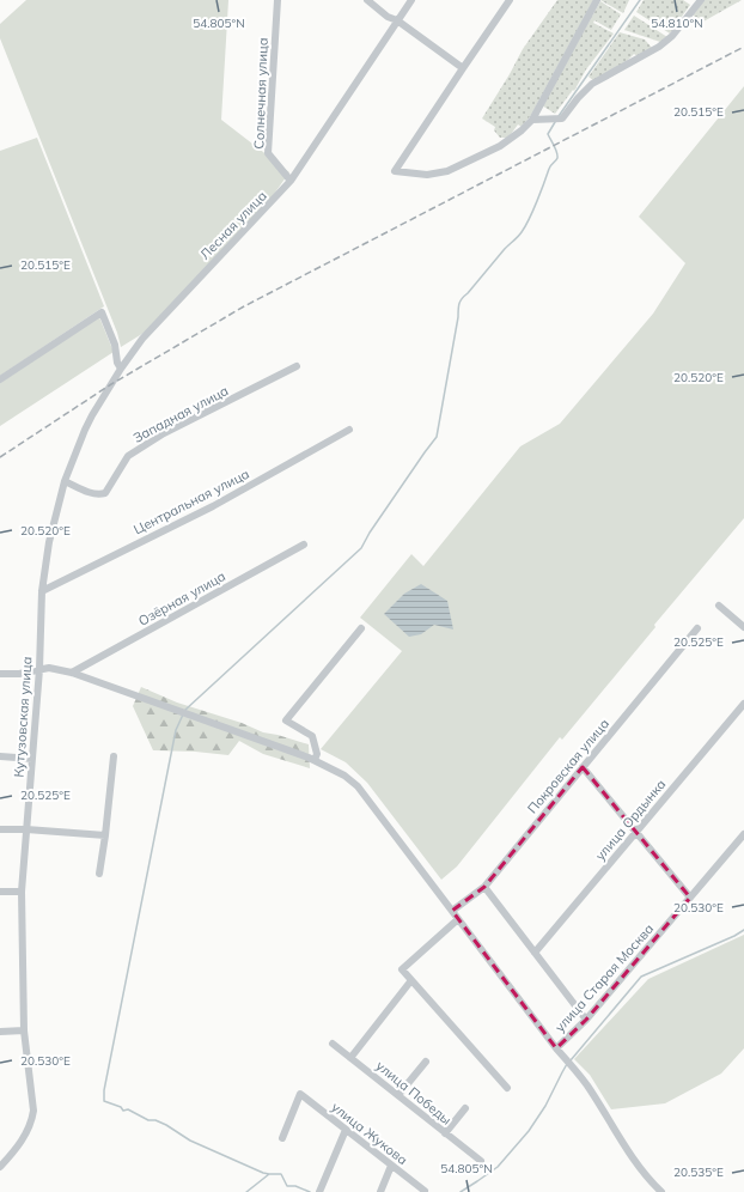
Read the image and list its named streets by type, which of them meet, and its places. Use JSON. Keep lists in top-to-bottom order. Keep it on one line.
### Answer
{"streets":{"street":["Солнечная улица","Лесная улица","Западная улица","Центральная улица","Озёрная улица","Кутузовская улица","Покровская улица","улица Ордынка","улица Старая Москва","улица Победы","улица Жукова"]},"crossings":[["Солнечная улица","Лесная улица"],["Лесная улица","Кутузовская улица"],["Западная улица","Кутузовская улица"],["Центральная улица","Кутузовская улица"]],"coordinates":["54.805°N","54.810°N","20.515°E","20.520°E","20.525°E","20.530°E","20.535°E"]}
